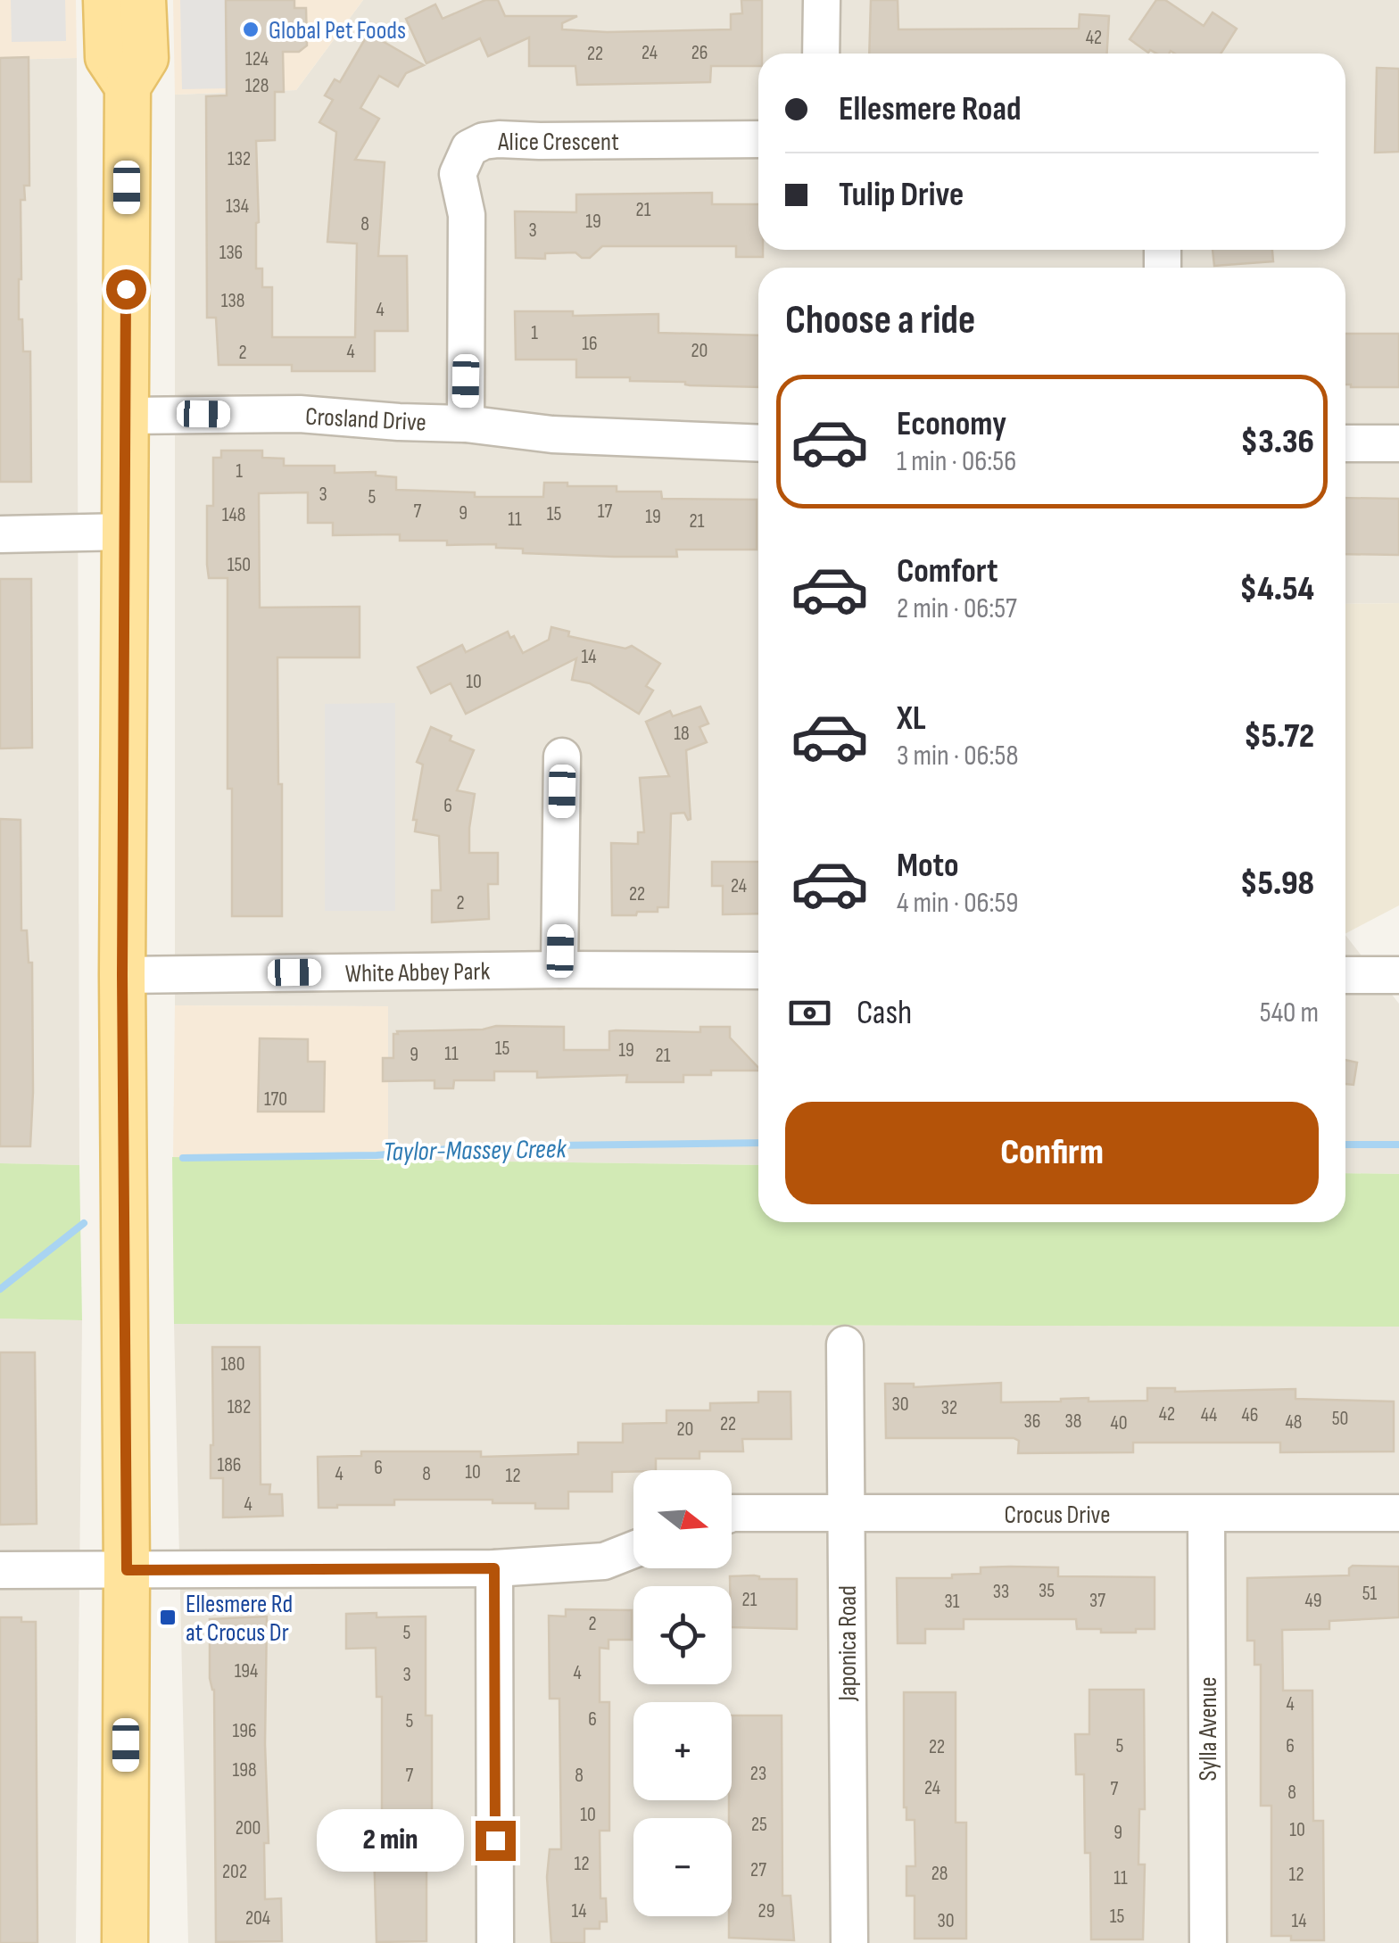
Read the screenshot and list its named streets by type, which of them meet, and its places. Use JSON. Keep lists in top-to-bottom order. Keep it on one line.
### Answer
{"streets":{"street":["Alice Crescent","Crosland Drive","White Abbey Park","Crocus Drive","Japonica Road","Sylla Avenue"]},"crossings":[["Alice Crescent","Crosland Drive"],["Crocus Drive","Japonica Road"],["Crocus Drive","Sylla Avenue"]],"water":["Taylor-Massey Creek"],"places":{"other":["Global Pet Foods"],"transit":["Ellesmere Rd at Crocus Dr"]},"house_numbers":["42","24","26","22","124","128","132","134","21","19","8","3","136","138","4","1","16","20","4","2","1","3","5","7","17","9","15","148","19","11","21","150","14","10","18","6","24","22","2","15","19","11","9","21","170","180","30","182","32","42","44","46","50","36","38","48","40","22","20","186","6","10","4","8","12","4","35","33","51","21","37","49","31","2","5","194","4","3","4","6","5","196","5","6","22","198","23","7","8","24","7","8","10","25","200","10","9","12","27","202","28","12","11","14","29","15","204","30","14"],"north":"right","page":{"banner":["Ellesmere Road","Tulip Drive"],"heading":"Choose a ride","list":[{"name":"Economy","note":"1 min · 06:56","value":"$3.36"},{"name":"Comfort","note":"2 min · 06:57","value":"$4.54"},{"name":"XL","note":"3 min · 06:58","value":"$5.72"},{"name":"Moto","note":"4 min · 06:59","value":"$5.98"}],"pay":["Cash","540 m"],"buttons":"Confirm","map_buttons":["+","−"],"bubble":"2 min"}}
